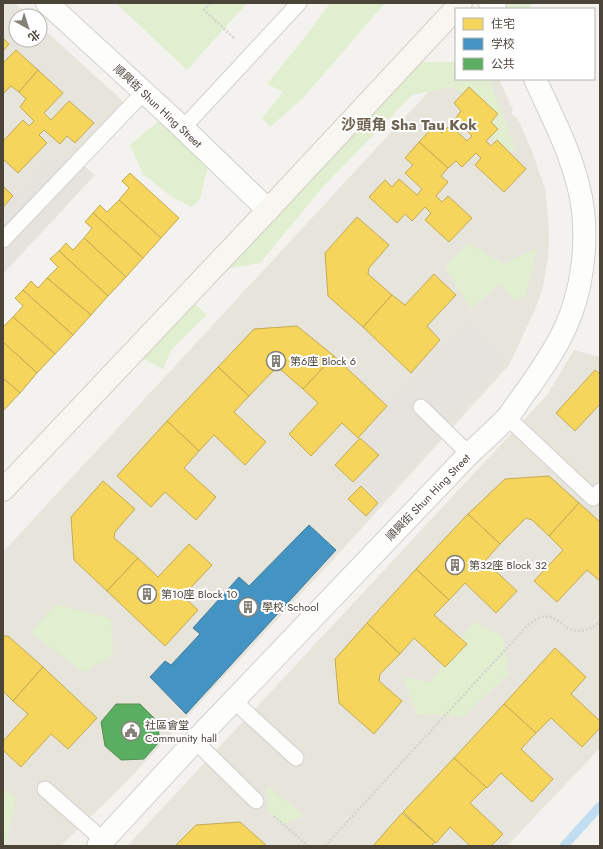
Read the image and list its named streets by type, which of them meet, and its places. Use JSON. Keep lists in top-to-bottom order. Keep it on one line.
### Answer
{"streets":{"street":["順興街 Shun Hing Street"]},"districts":["沙頭角 Sha Tau Kok"],"places":{"building":["第6座 Block 6","第32座 Block 32","第10座 Block 10","學校 School"],"public building":["社區會堂 Community hall"]},"legend":["住宅","学校","公共"],"north":"bottom right"}
